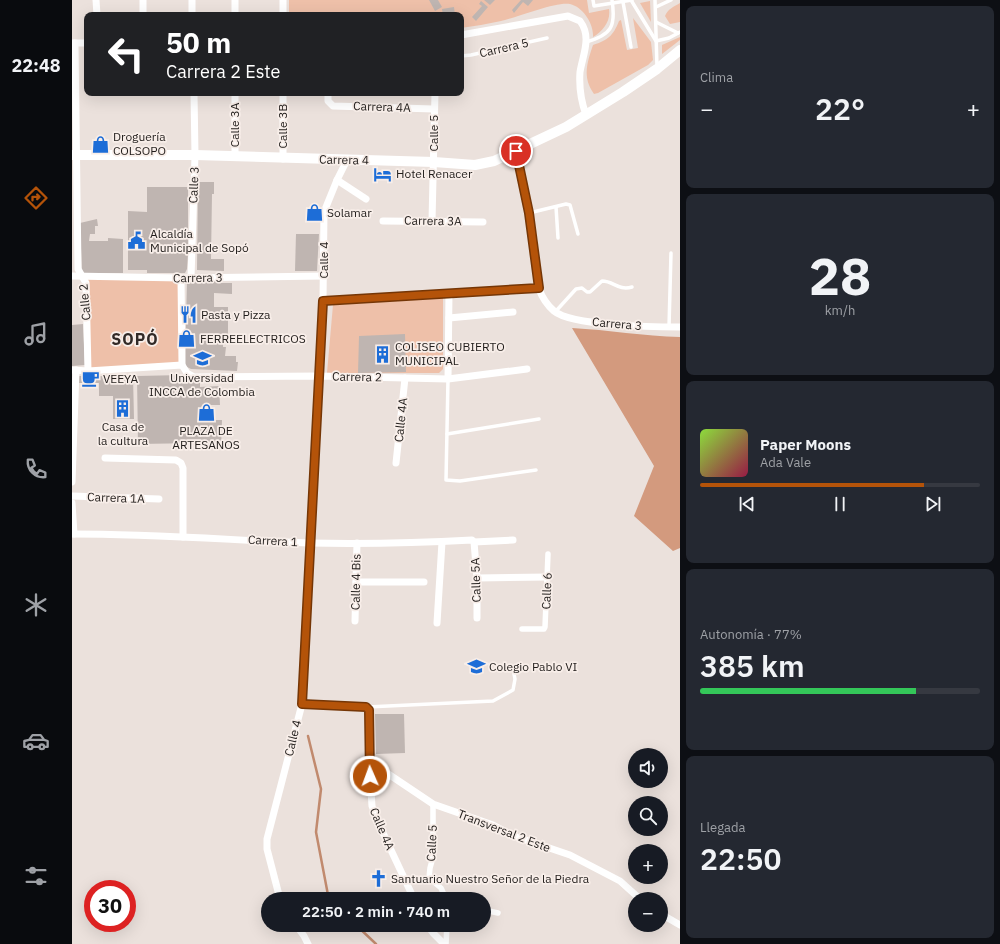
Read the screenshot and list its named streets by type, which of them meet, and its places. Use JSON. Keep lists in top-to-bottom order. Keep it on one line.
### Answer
{"streets":{"main road":["Carrera 4"],"street":["Carrera 4A","Calle 3A","Calle 3B","Calle 5","Calle 3","Carrera 3A","Calle 4","Carrera 3","Calle 2","Carrera 2","Calle 4A","Carrera 1A","Carrera 1","Calle 5A","Calle 4 Bis","Calle 6","Transversal 2 Este"],"lane":["Carrera 5"]},"crossings":[["Carrera 4A","Calle 5"],["Calle 3A","Carrera 4"],["Calle 3B","Carrera 4"],["Calle 5","Carrera 4"],["Calle 5","Carrera 3A"],["Calle 5","Transversal 2 Este"],["Carrera 4","Calle 3"],["Carrera 4","Calle 4"],["Carrera 4","Calle 2"],["Calle 3","Carrera 3"],["Calle 4","Carrera 3"],["Calle 4","Carrera 2"],["Calle 4","Carrera 1"],["Carrera 3","Calle 2"],["Carrera 2","Calle 4A"],["Calle 4A","Transversal 2 Este"],["Carrera 1","Calle 5A"],["Carrera 1","Calle 4 Bis"]],"districts":["SOPÓ"],"places":{"shop":["Droguería COLSOPO","Solamar","FERREELECTRICOS","PLAZA DE ARTESANOS"],"hotel":["Hotel Renacer"],"public building":["Alcaldía Municipal de Sopó"],"restaurant":["Pasta y Pizza"],"building":["COLISEO CUBIERTO MUNICIPAL","Casa de la cultura"],"school or university":["Universidad INCCA de Colombia","Colegio Pablo VI"],"cafe":["VEEYA"],"church":["Santuario Nuestro Señor de la Piedra"]},"page":{"tabs":"22:48","tile":["Clima",["28","km/h"],["Autonomía · 77%","385 km"],["Llegada","22:50"]],"turn":["50 m","Carrera 2 Este"],"heat":["−","22°","+"],"song":["Paper Moons","Ada Vale"],"map_buttons":["+","−"],"limit":"30","trip":"22:50 · 2 min · 740 m"}}
